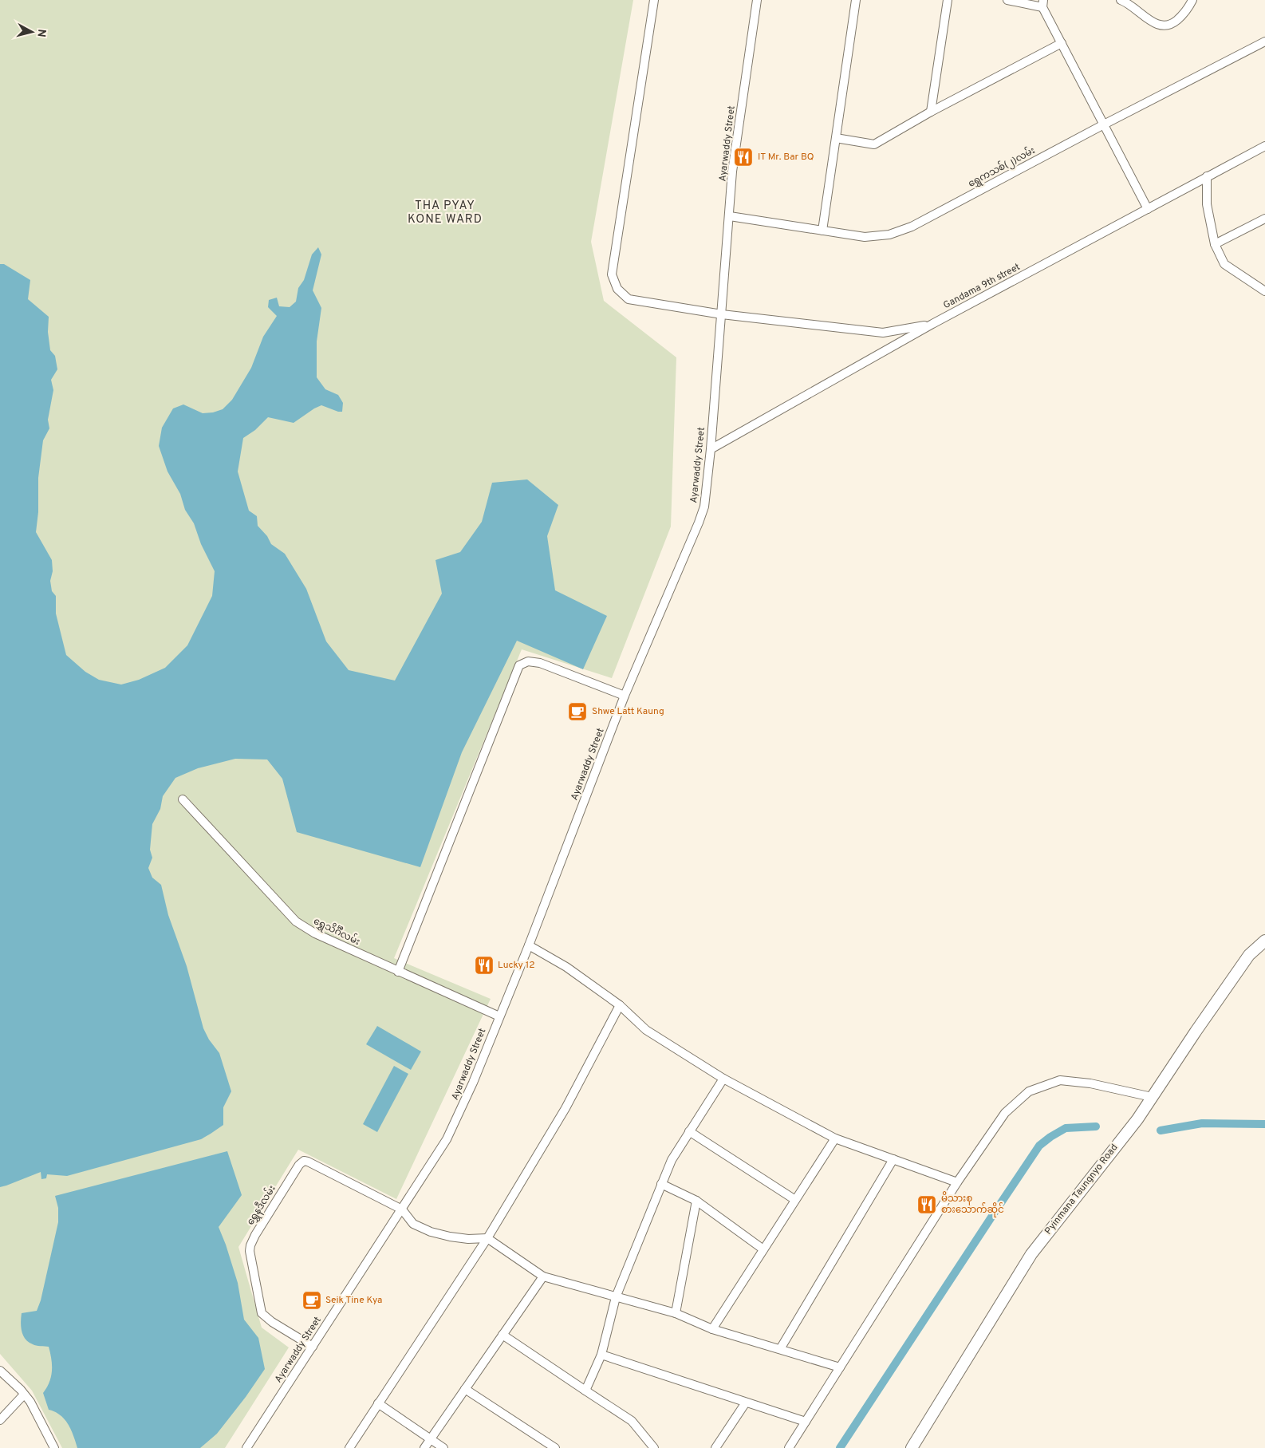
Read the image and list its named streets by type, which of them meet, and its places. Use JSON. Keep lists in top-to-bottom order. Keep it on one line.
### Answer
{"streets":{"main road":["Pyinmana Taungnyo Road"],"street":["Ayarwaddy Street","ရွှေကသစ်(၂)လမ်း","Gandama 9th street","ရွှေသိင်္ဂီလမ်း","ရွှေနဒီလမ်း"]},"crossings":[["Ayarwaddy Street","ရွှေကသစ်(၂)လမ်း"],["Ayarwaddy Street","Gandama 9th street"],["Ayarwaddy Street","ရွှေသိင်္ဂီလမ်း"],["Ayarwaddy Street","ရွှေနဒီလမ်း"]],"districts":["THA PYAY KONE WARD"],"places":{"restaurant":["IT Mr. Bar BQ","Lucky 12","မိသားစု စားသောက်ဆိုင်"],"cafe":["Shwe Latt Kaung","Seik Tine Kya"]},"north":"right"}
